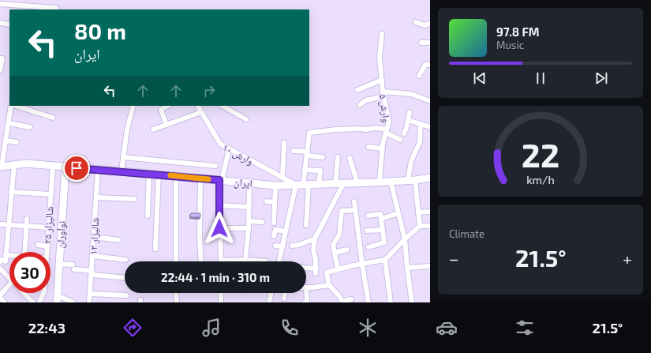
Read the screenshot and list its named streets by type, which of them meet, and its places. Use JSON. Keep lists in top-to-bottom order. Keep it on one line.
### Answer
{"streets":{"street":["وارش ۵","وارش ۱۰","ایران","شالیزار ۲۵","نوآوران","شالیزار ۱۲"]},"crossings":[["وارش ۵","ایران"],["وارش ۱۰","ایران"],["ایران","شالیزار ۲۵"],["ایران","نوآوران"],["ایران","شالیزار ۱۲"]],"page":{"turn":["80 m","ایران"],"song":["97.8 FM","Music"],"tile":"Climate","heat":["−","21.5°","+"],"limit":"30","trip":"22:44 · 1 min · 310 m","tabs":["22:43","21.5°"],"gauge":["22","km/h"]}}
